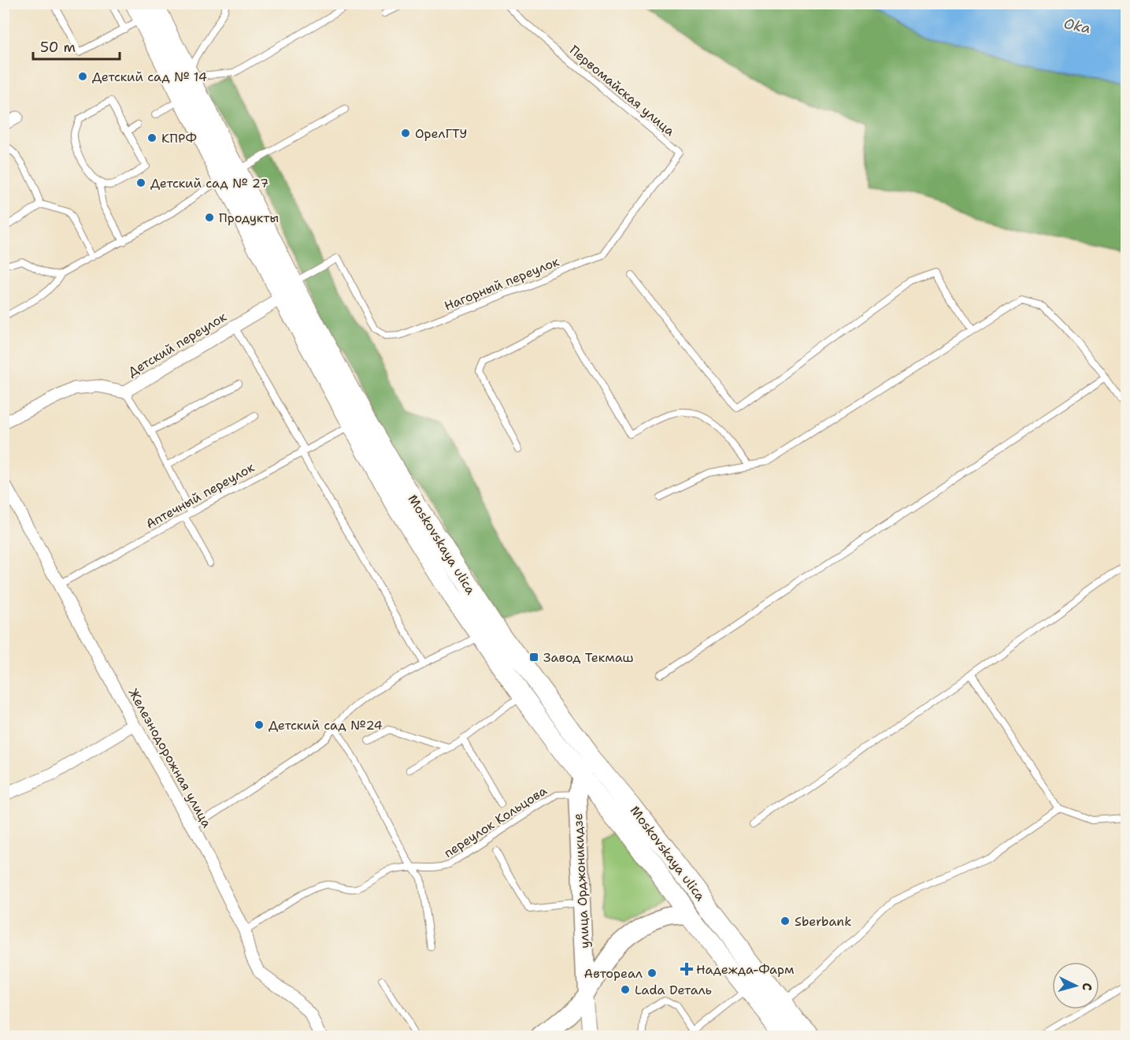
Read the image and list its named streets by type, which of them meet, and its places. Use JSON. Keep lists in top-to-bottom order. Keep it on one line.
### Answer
{"streets":{"main road":["Moskovskaya ulica","улица Орджоникидзе"],"street":["Детский переулок","Железнодорожная улица"],"lane":["Первомайская улица","Нагорный переулок","Аптечный переулок","переулок Кольцова"]},"crossings":[["Первомайская улица","Нагорный переулок"],["Нагорный переулок","Детский переулок"],["Нагорный переулок","Moskovskaya ulica"],["Детский переулок","Moskovskaya ulica"],["Аптечный переулок","Moskovskaya ulica"],["Аптечный переулок","Железнодорожная улица"],["Moskovskaya ulica","улица Орджоникидзе"],["Железнодорожная улица","переулок Кольцова"],["переулок Кольцова","улица Орджоникидзе"]],"water":["Oka"],"places":{"other":["Детский сад № 14","ОрелГТУ","КПРФ","Детский сад № 27","Продукты","Детский сад №24","Sberbank","Автореал","Lada Dеталь"],"transit":["Завод Текмаш"],"health":["Надежда-Фарм"]},"scale_bar":"50 m","north":"right"}
